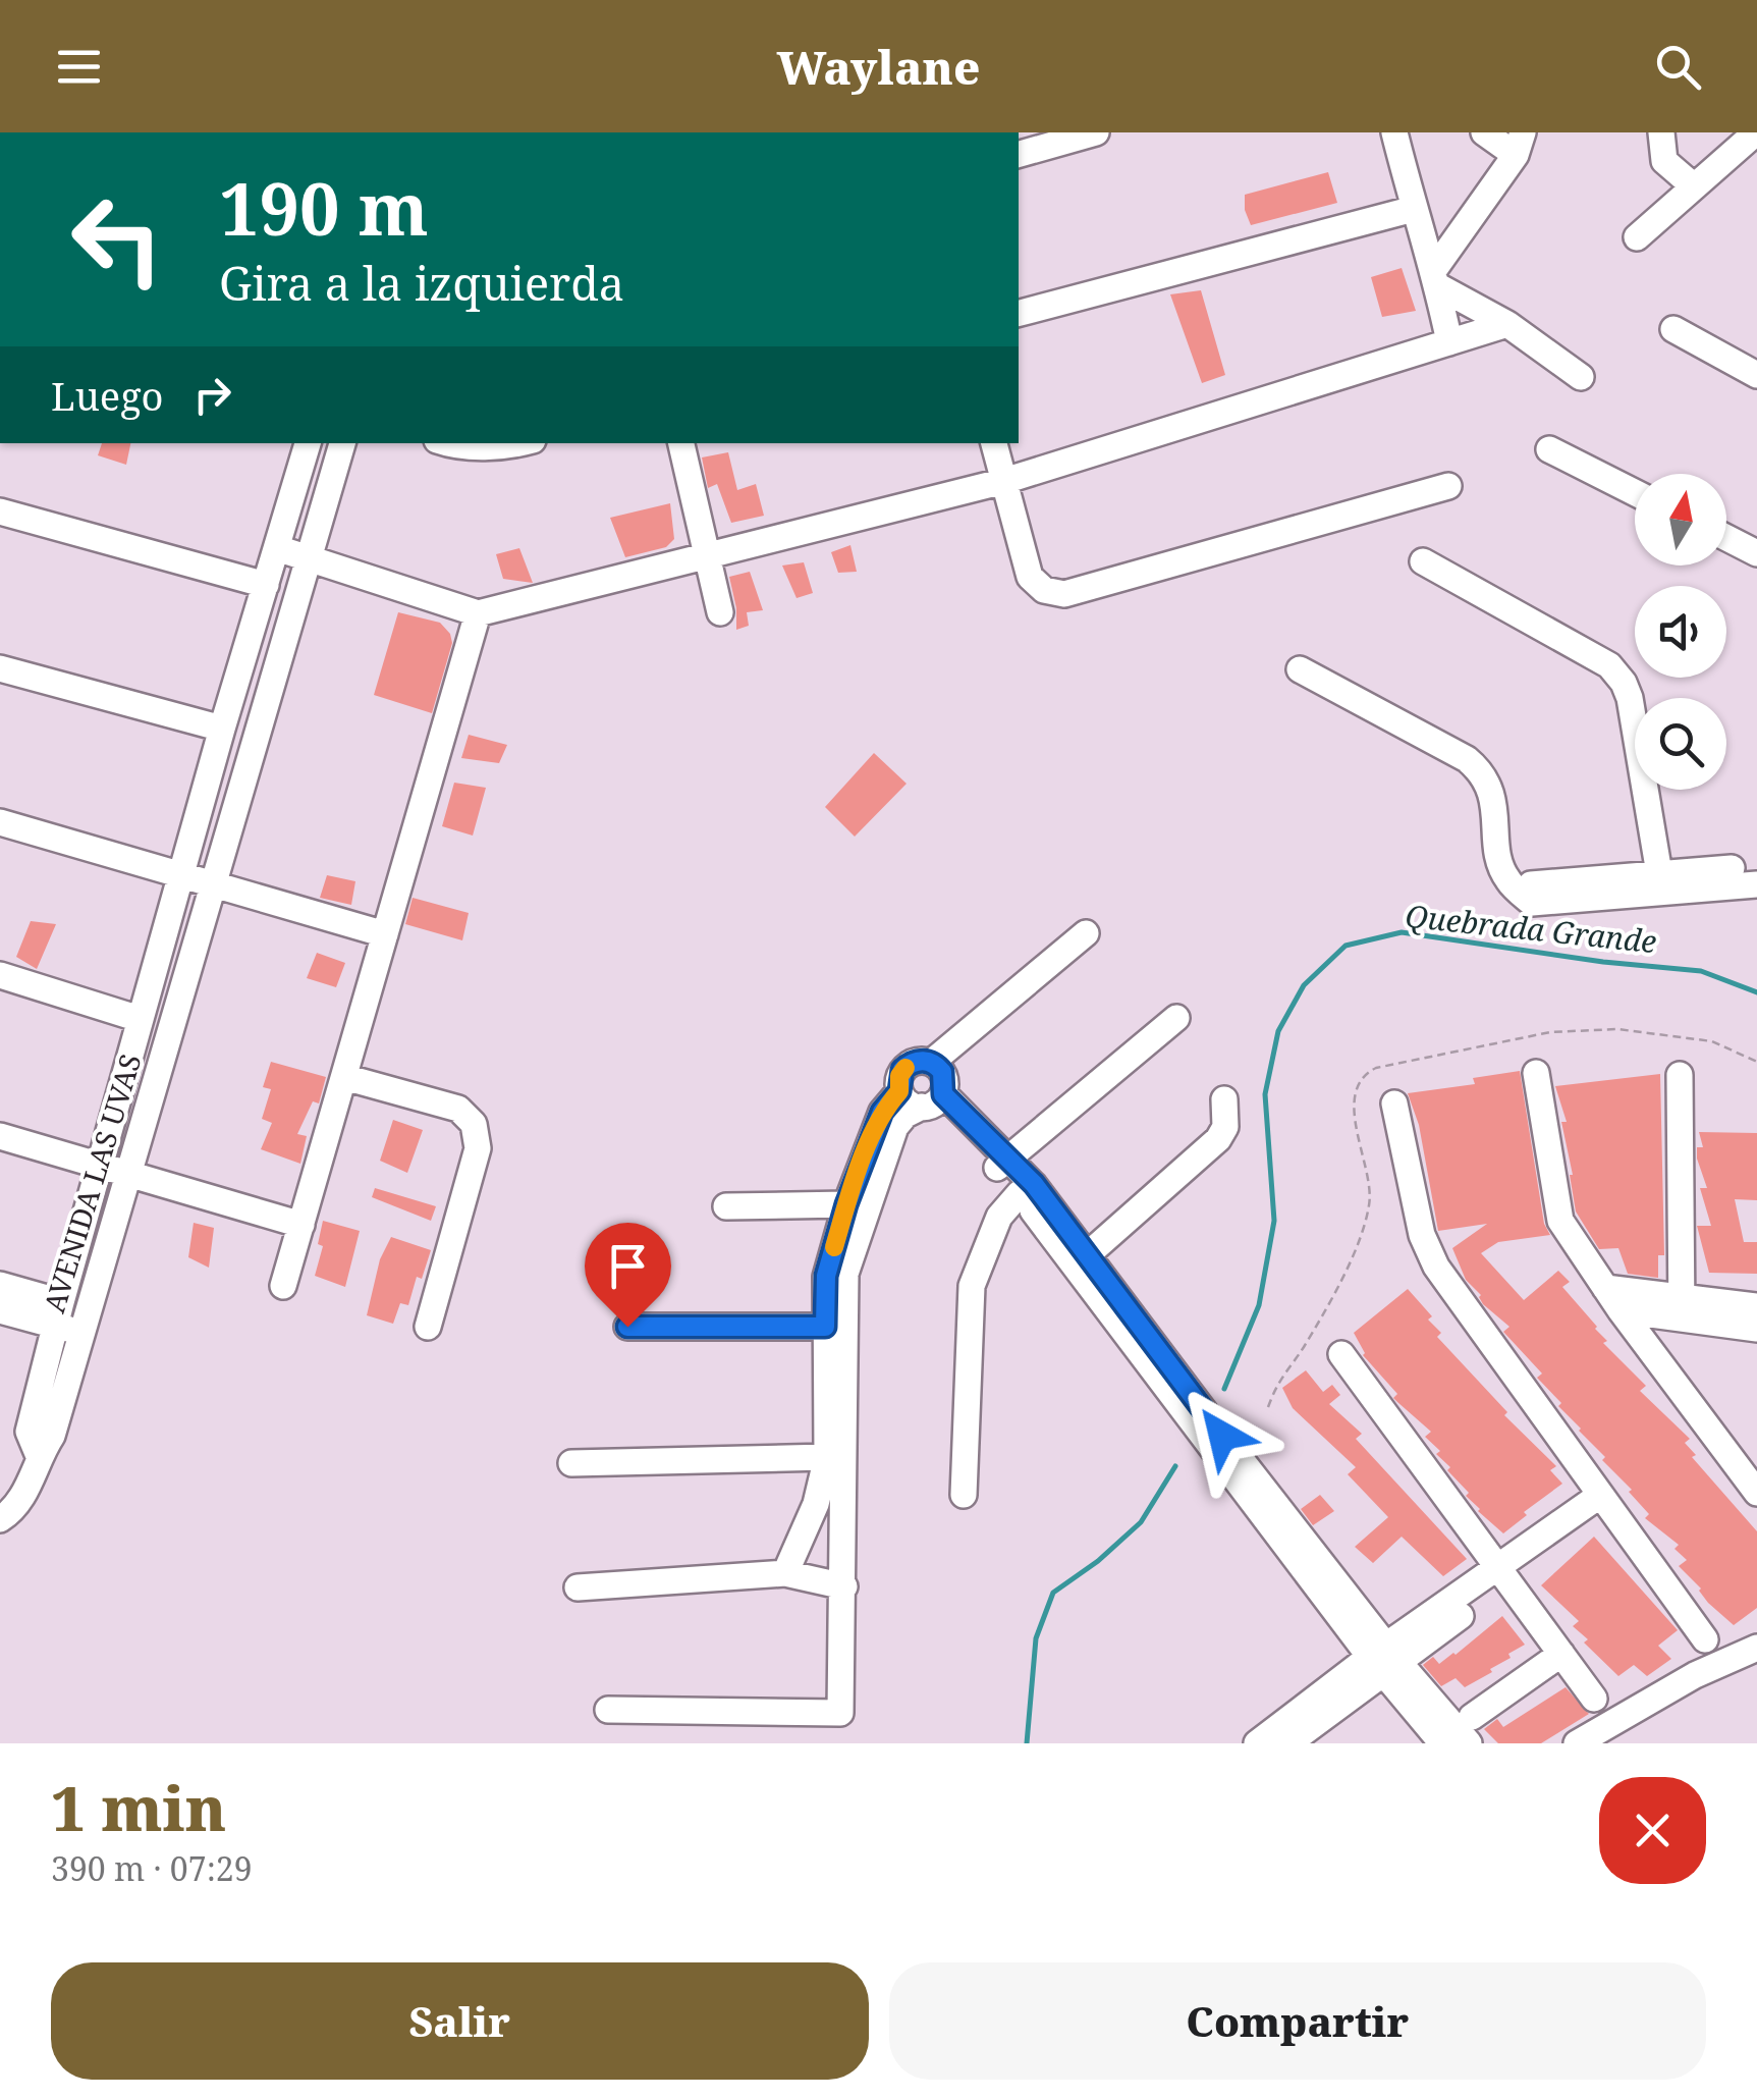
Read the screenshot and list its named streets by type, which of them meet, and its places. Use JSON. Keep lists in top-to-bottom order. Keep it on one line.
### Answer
{"streets":{"street":["AVENIDA LAS UVAS"]},"water":["Quebrada Grande"],"north":"top","page":{"header":"Waylane","turn":["190 m","Gira a la izquierda"],"then":"Luego","heading":["1 min","390 m · 07:29"],"buttons":["Salir","Compartir"]}}
